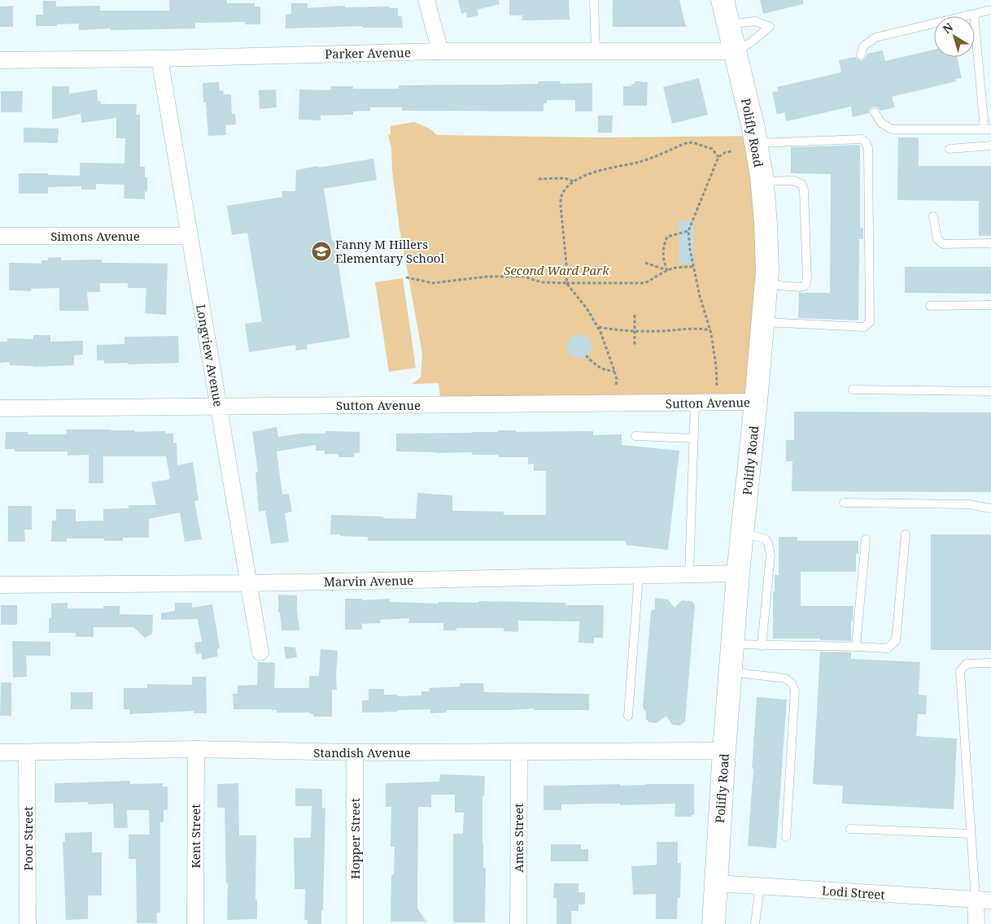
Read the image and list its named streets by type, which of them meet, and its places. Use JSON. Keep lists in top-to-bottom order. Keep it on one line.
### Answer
{"streets":{"main road":["Polifly Road"],"street":["Parker Avenue","Simons Avenue","Longview Avenue","Sutton Avenue","Marvin Avenue","Standish Avenue","Kent Street","Ames Street","Poor Street","Hopper Street","Lodi Street"]},"crossings":[["Parker Avenue","Polifly Road"],["Parker Avenue","Longview Avenue"],["Polifly Road","Sutton Avenue"],["Polifly Road","Marvin Avenue"],["Polifly Road","Standish Avenue"],["Polifly Road","Lodi Street"],["Simons Avenue","Longview Avenue"],["Longview Avenue","Sutton Avenue"],["Longview Avenue","Marvin Avenue"],["Standish Avenue","Kent Street"],["Standish Avenue","Ames Street"],["Standish Avenue","Poor Street"],["Standish Avenue","Hopper Street"]],"parks":["Second Ward Park"],"places":{"school or university":["Fanny M Hillers Elementary School"]},"north":"top left"}
